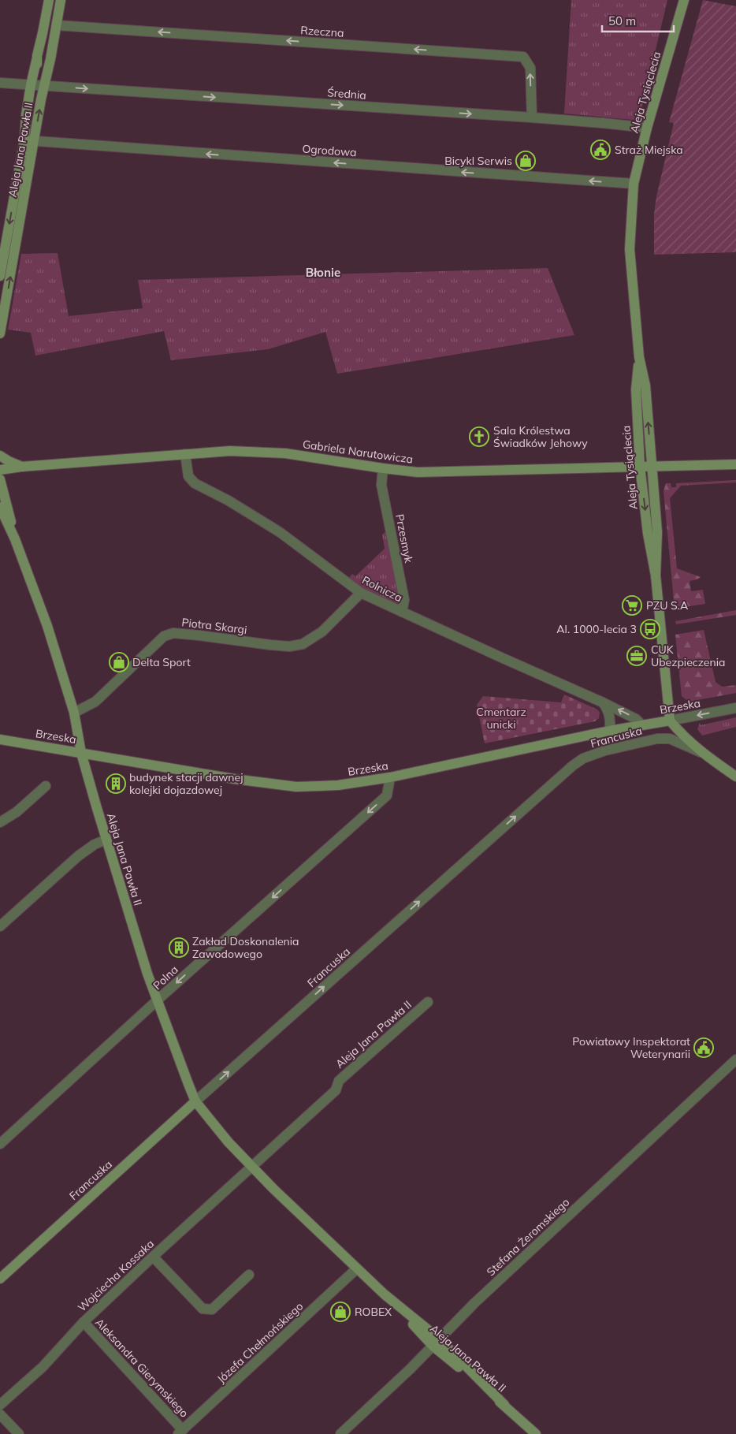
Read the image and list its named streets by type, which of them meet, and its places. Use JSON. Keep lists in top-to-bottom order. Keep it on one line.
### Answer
{"streets":{"street":["Rzeczna","Aleja Tysiąclecia","Średnia","Aleja Jana Pawła II","Ogrodowa","Gabriela Narutowicza","Przesmyk","Rolnicza","Piotra Skargi","Brzeska","Francuska","Polna","Stefana Żeromskiego","Wojciecha Kossaka","Józefa Chełmońskiego","Aleksandra Gierymskiego"]},"crossings":[["Rzeczna","Średnia"],["Rzeczna","Aleja Jana Pawła II"],["Aleja Tysiąclecia","Średnia"],["Aleja Tysiąclecia","Ogrodowa"],["Aleja Tysiąclecia","Gabriela Narutowicza"],["Aleja Tysiąclecia","Brzeska"],["Średnia","Aleja Jana Pawła II"],["Aleja Jana Pawła II","Ogrodowa"],["Aleja Jana Pawła II","Piotra Skargi"],["Aleja Jana Pawła II","Brzeska"],["Aleja Jana Pawła II","Francuska"],["Aleja Jana Pawła II","Polna"],["Aleja Jana Pawła II","Stefana Żeromskiego"],["Aleja Jana Pawła II","Wojciecha Kossaka"],["Aleja Jana Pawła II","Józefa Chełmońskiego"],["Gabriela Narutowicza","Przesmyk"],["Gabriela Narutowicza","Rolnicza"],["Przesmyk","Rolnicza"],["Rolnicza","Piotra Skargi"],["Rolnicza","Brzeska"],["Brzeska","Polna"],["Wojciecha Kossaka","Aleksandra Gierymskiego"],["Józefa Chełmońskiego","Aleksandra Gierymskiego"]],"one_way":["Rzeczna","Średnia","Ogrodowa","Francuska","Polna"],"districts":["Błonie"],"parks":["Cmentarz unicki"],"places":{"public building":["Straż Miejska","Powiatowy Inspektorat Weterynarii"],"shop":["Bicykl Serwis","Delta Sport","ROBEX"],"church":["Sala Królestwa Świadków Jehowy"],"supermarket":["PZU S.A"],"bus stop":["Al. 1000-lecia 3"],"office":["CUK Ubezpieczenia"],"building":["budynek stacji dawnej kolejki dojazdowej","Zakład Doskonalenia Zawodowego"]},"scale_bar":"50 m"}
